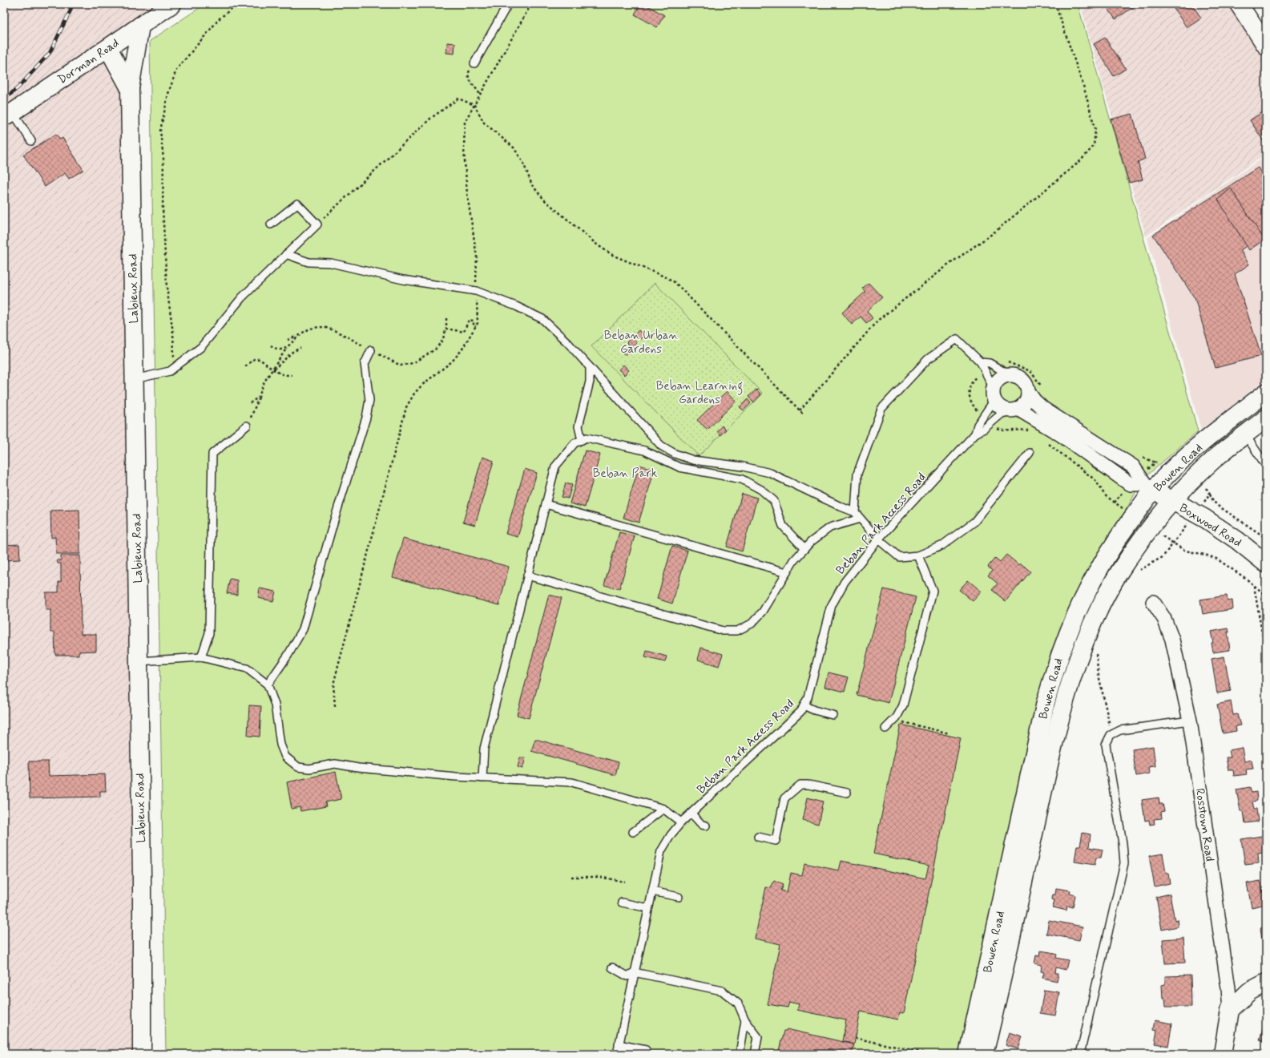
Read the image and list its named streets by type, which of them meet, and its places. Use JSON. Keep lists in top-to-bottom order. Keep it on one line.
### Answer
{"streets":{"street":["Dorman Road","Labieux Road","Bowen Road","Boxwood Road","Rosstown Road"],"lane":["Beban Park Access Road"]},"crossings":[["Dorman Road","Labieux Road"],["Bowen Road","Boxwood Road"]],"parks":["Beban Urban Gardens","Beban Learning Gardens","Beban Park"]}
